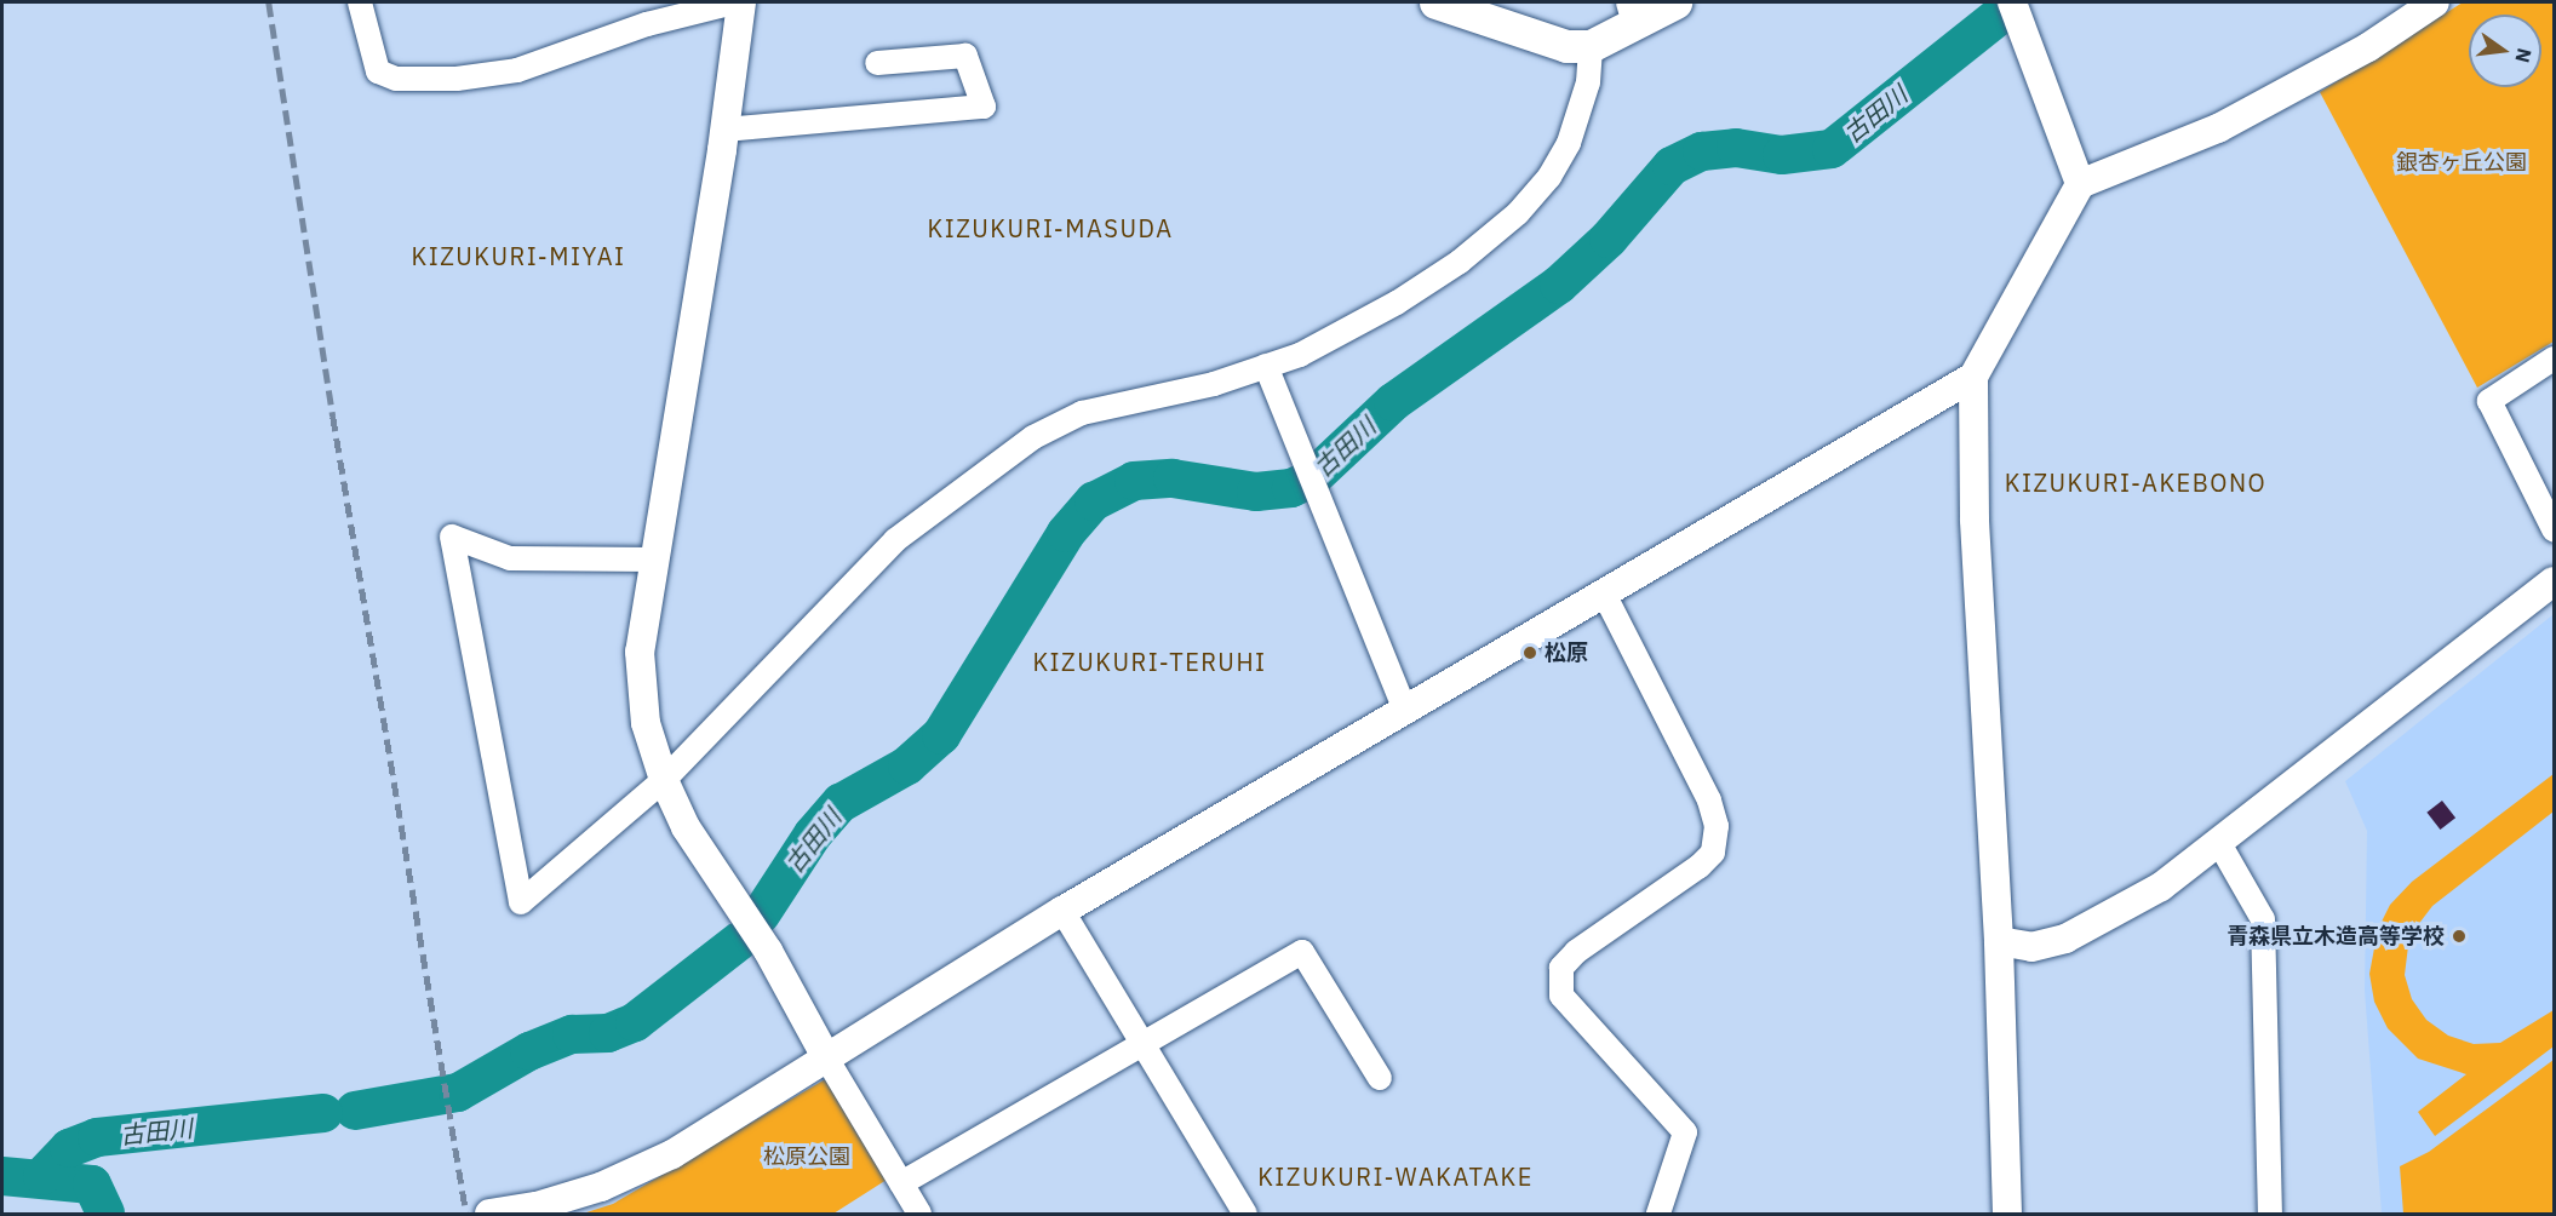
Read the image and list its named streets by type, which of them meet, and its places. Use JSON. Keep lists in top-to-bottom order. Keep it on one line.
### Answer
{"districts":["KIZUKURI-MASUDA","KIZUKURI-MIYAI","KIZUKURI-AKEBONO","KIZUKURI-TERUHI","KIZUKURI-WAKATAKE"],"water":["古田川"],"parks":["銀杏ヶ丘公園","松原公園"],"places":["松原","青森県立木造高等学校"],"north":"right"}
